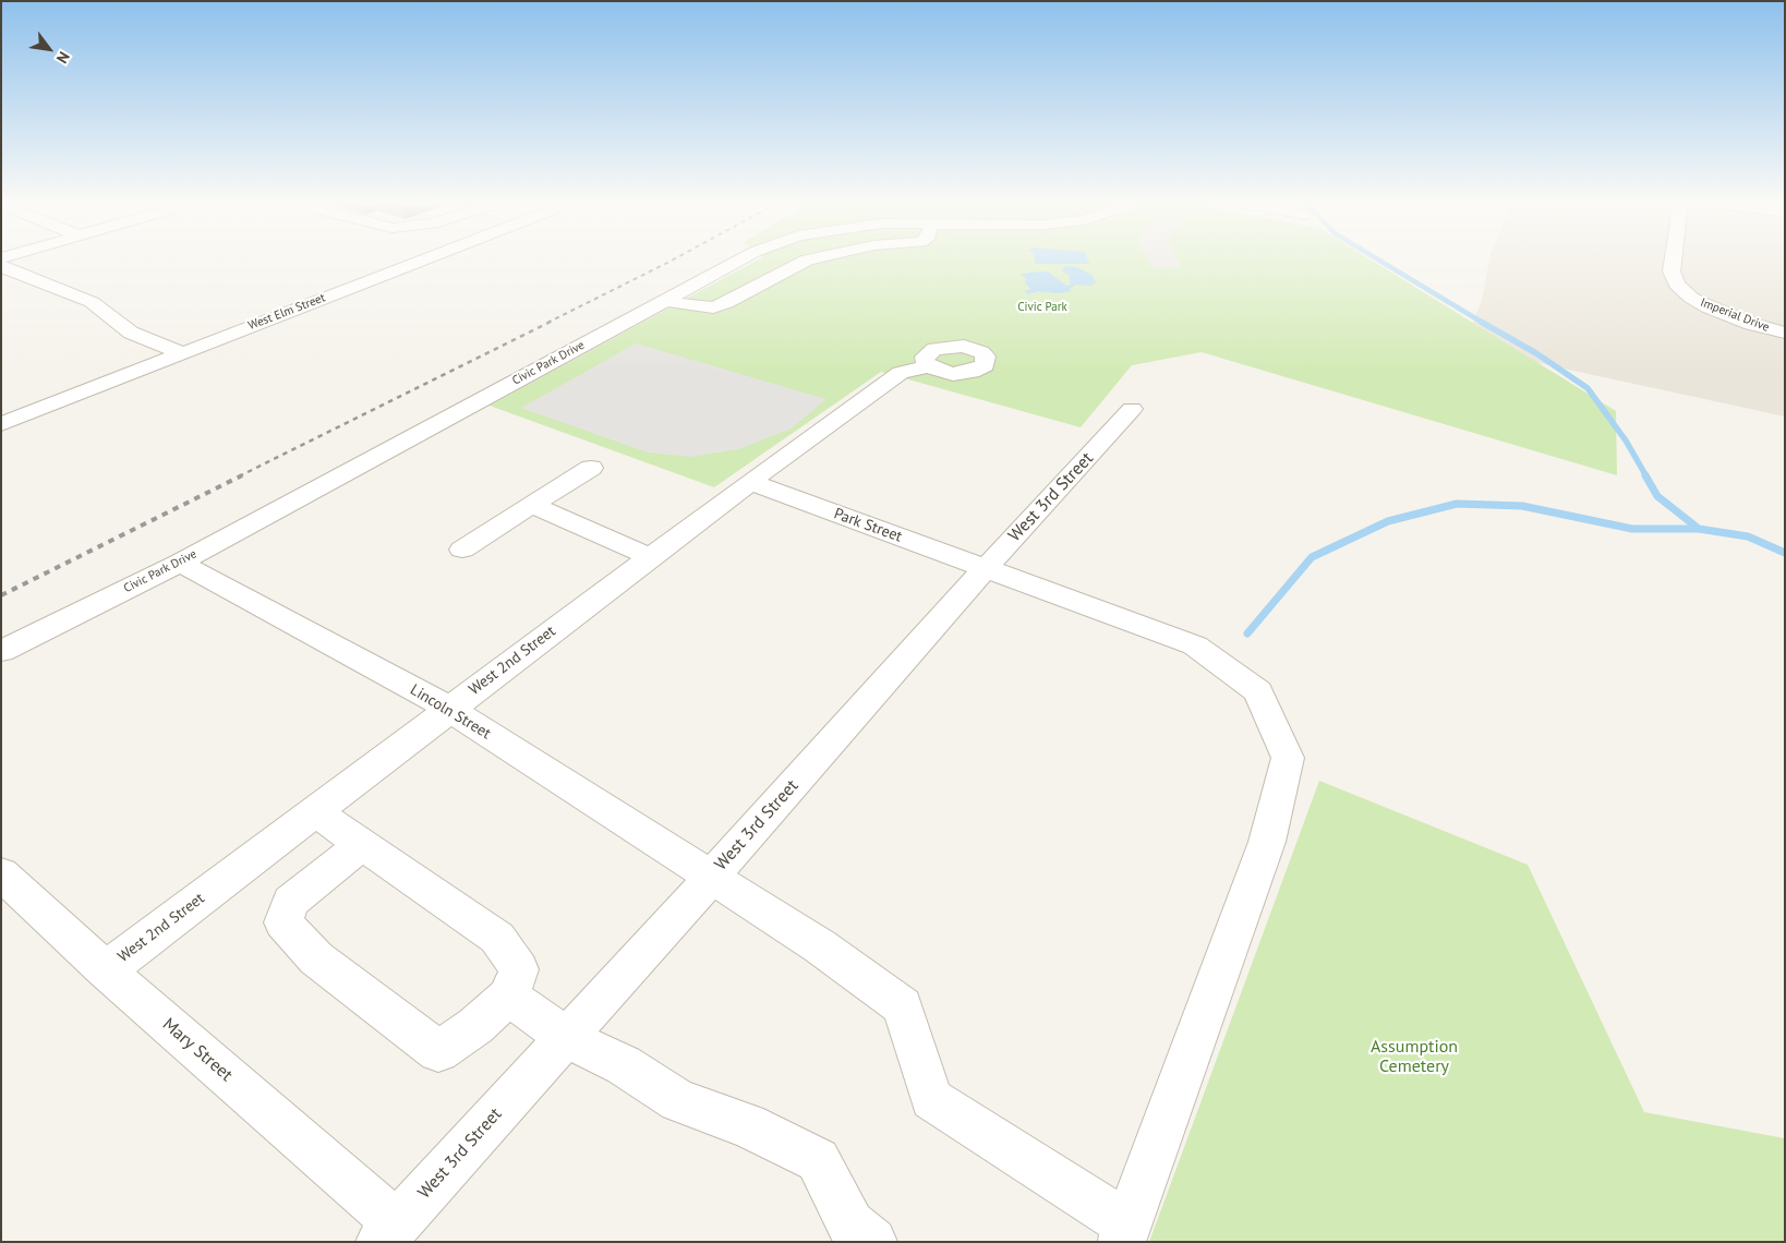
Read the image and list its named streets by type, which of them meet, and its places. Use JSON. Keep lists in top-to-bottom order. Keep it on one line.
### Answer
{"streets":{"street":["West Elm Street","Imperial Drive","Civic Park Drive","West 3rd Street","Park Street","West 2nd Street","Lincoln Street","Mary Street"]},"crossings":[["Civic Park Drive","Lincoln Street"],["West 3rd Street","Park Street"],["West 3rd Street","Lincoln Street"],["West 3rd Street","Mary Street"],["Park Street","West 2nd Street"],["Park Street","Lincoln Street"],["West 2nd Street","Lincoln Street"],["West 2nd Street","Mary Street"]],"parks":["Civic Park","Assumption Cemetery"],"north":"bottom right"}
